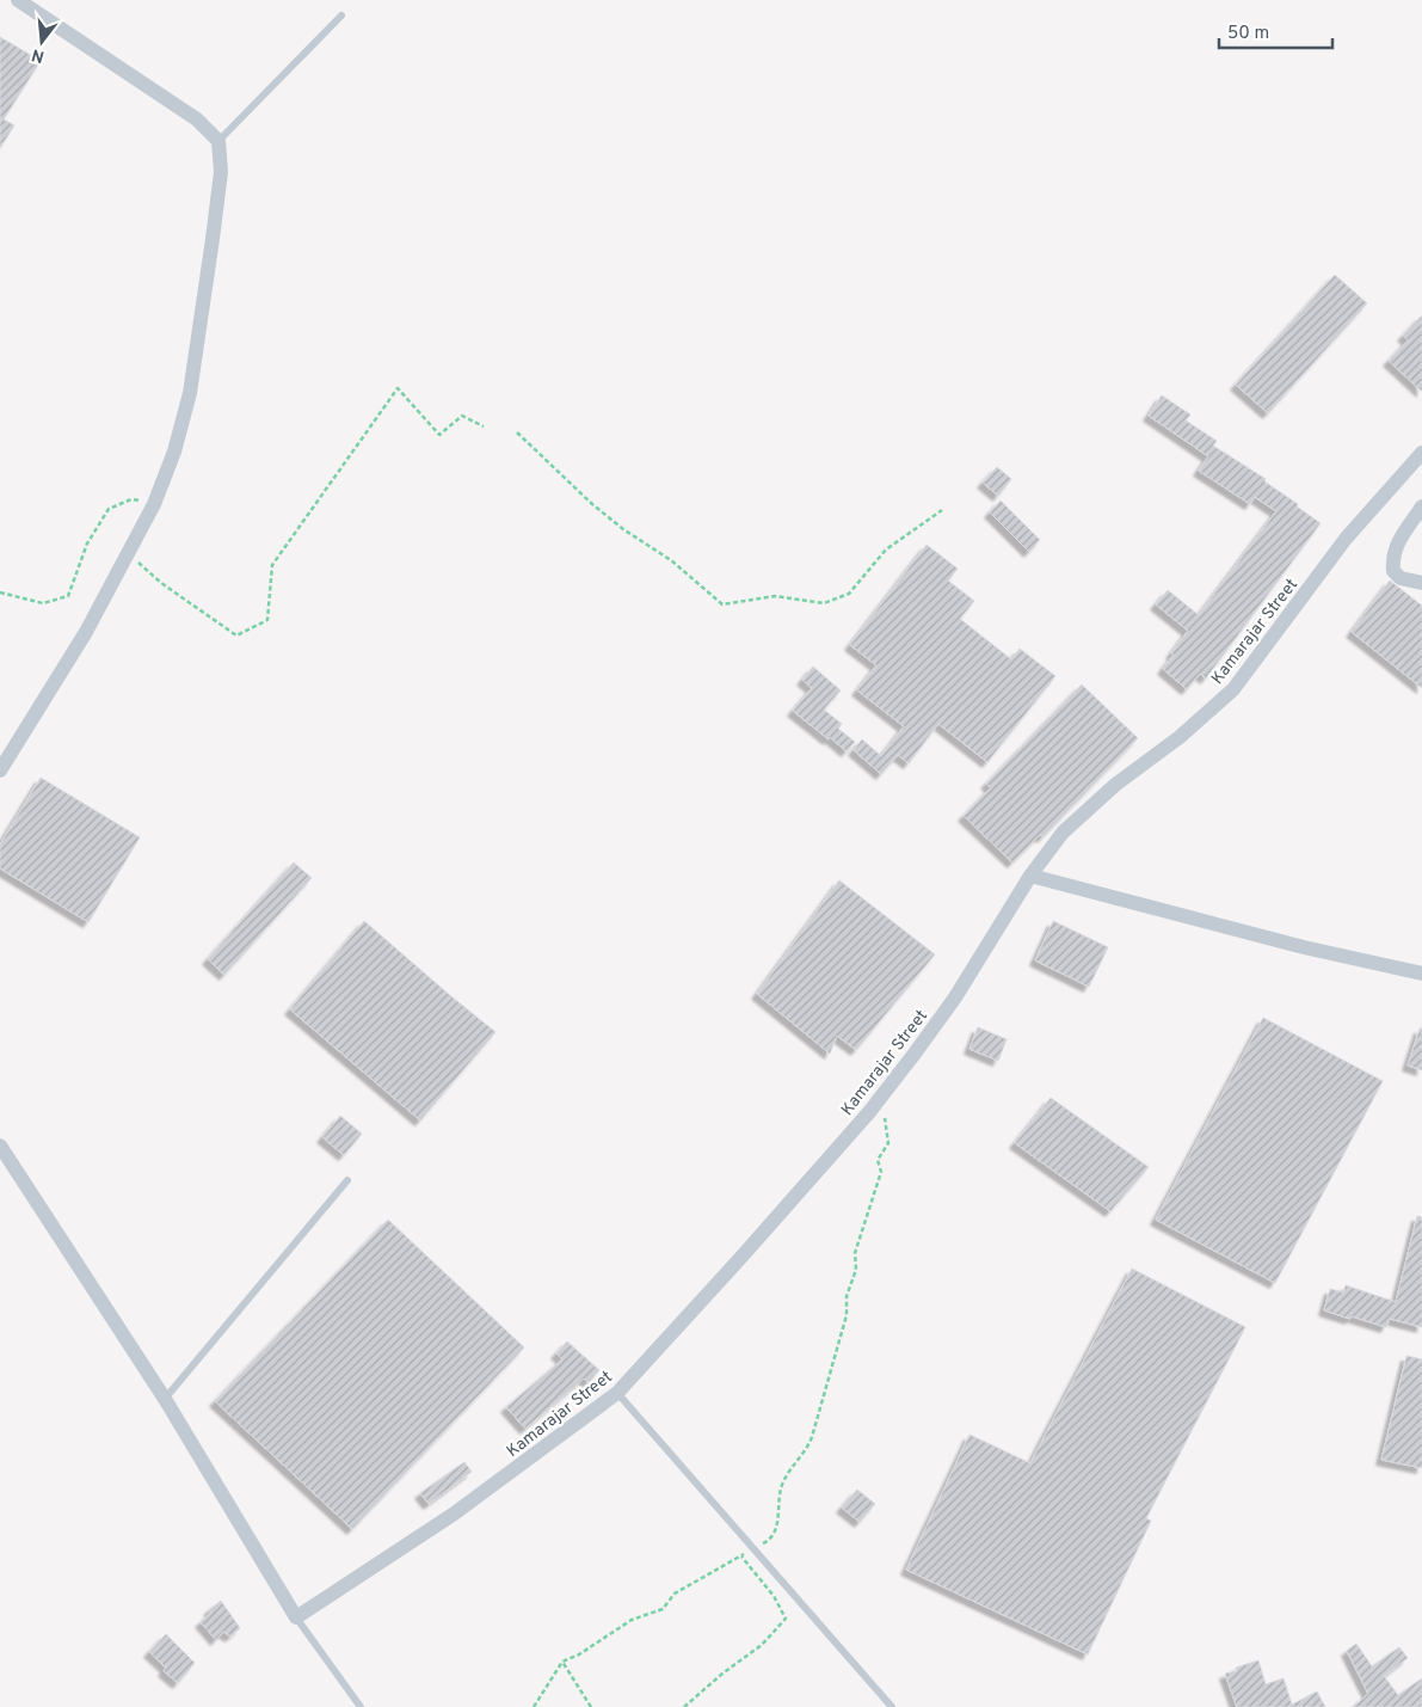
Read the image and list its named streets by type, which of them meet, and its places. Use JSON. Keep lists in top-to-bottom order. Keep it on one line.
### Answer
{"streets":{"street":["Kamarajar Street"]},"scale_bar":"50 m","north":"bottom"}
